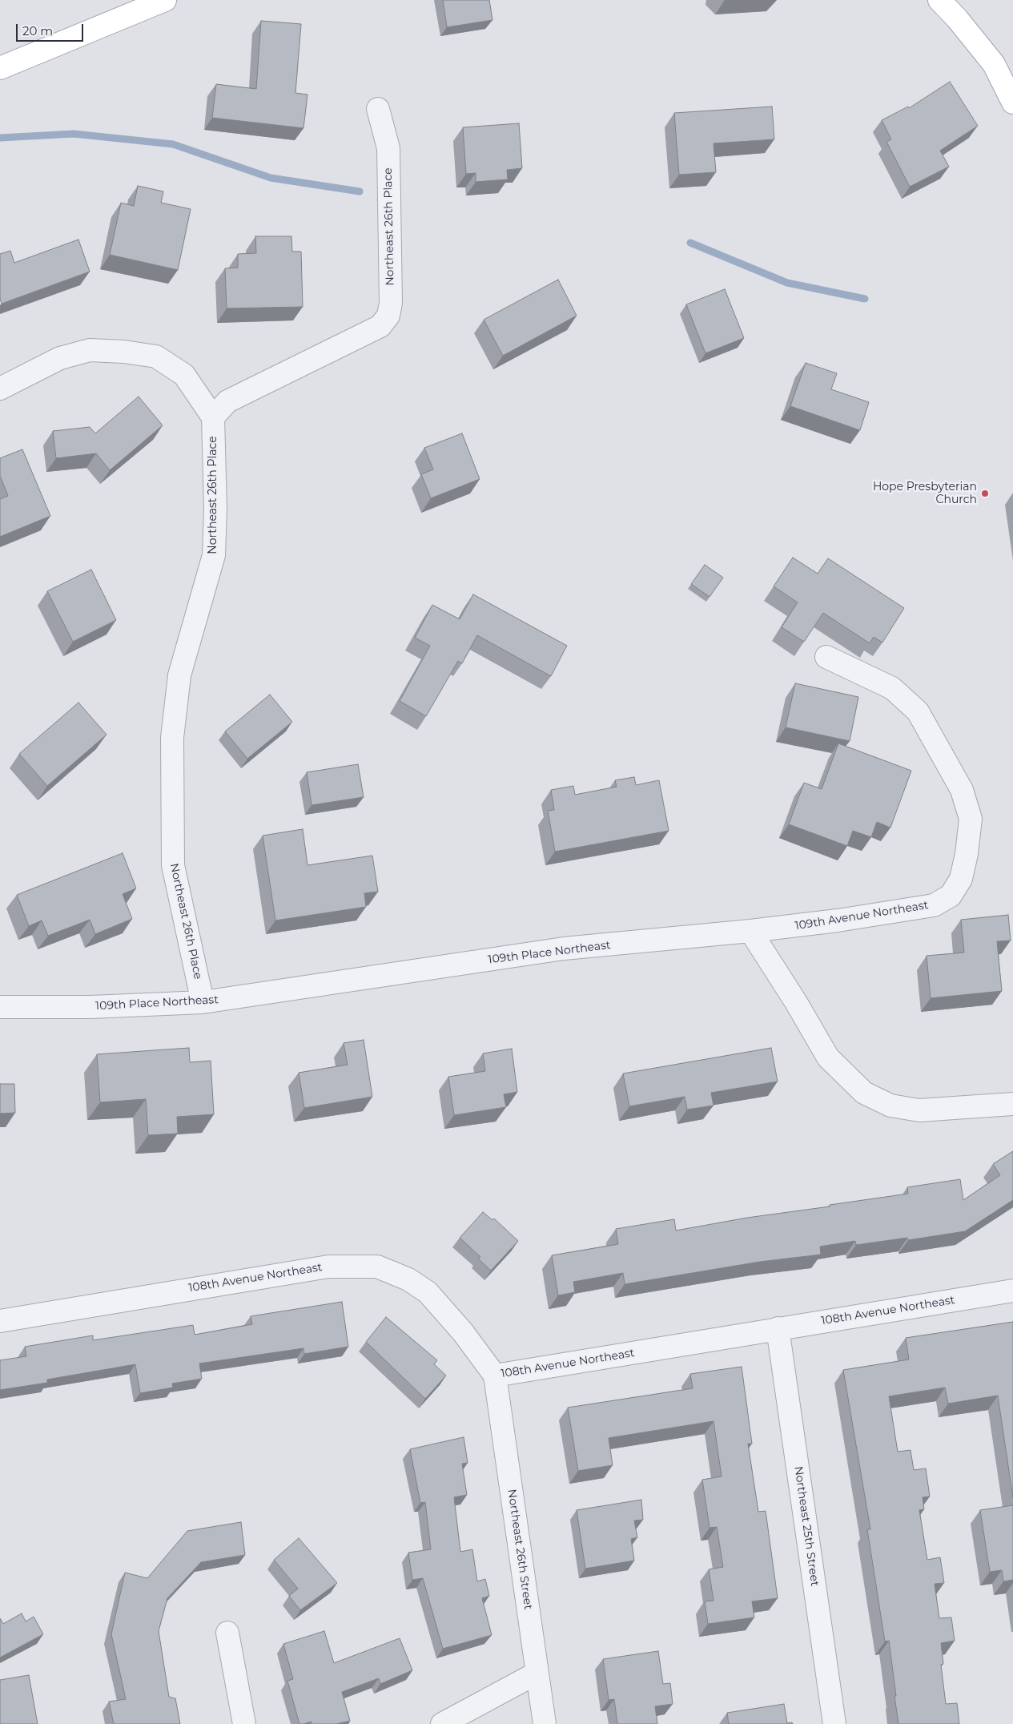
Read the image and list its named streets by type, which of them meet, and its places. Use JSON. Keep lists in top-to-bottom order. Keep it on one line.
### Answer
{"streets":{"street":["Northeast 26th Place","109th Avenue Northeast","109th Place Northeast","108th Avenue Northeast","Northeast 25th Street","Northeast 26th Street"]},"crossings":[["Northeast 26th Place","109th Place Northeast"],["109th Avenue Northeast","109th Place Northeast"],["108th Avenue Northeast","Northeast 25th Street"],["108th Avenue Northeast","Northeast 26th Street"]],"places":["Hope Presbyterian Church"],"scale_bar":"20 m"}
